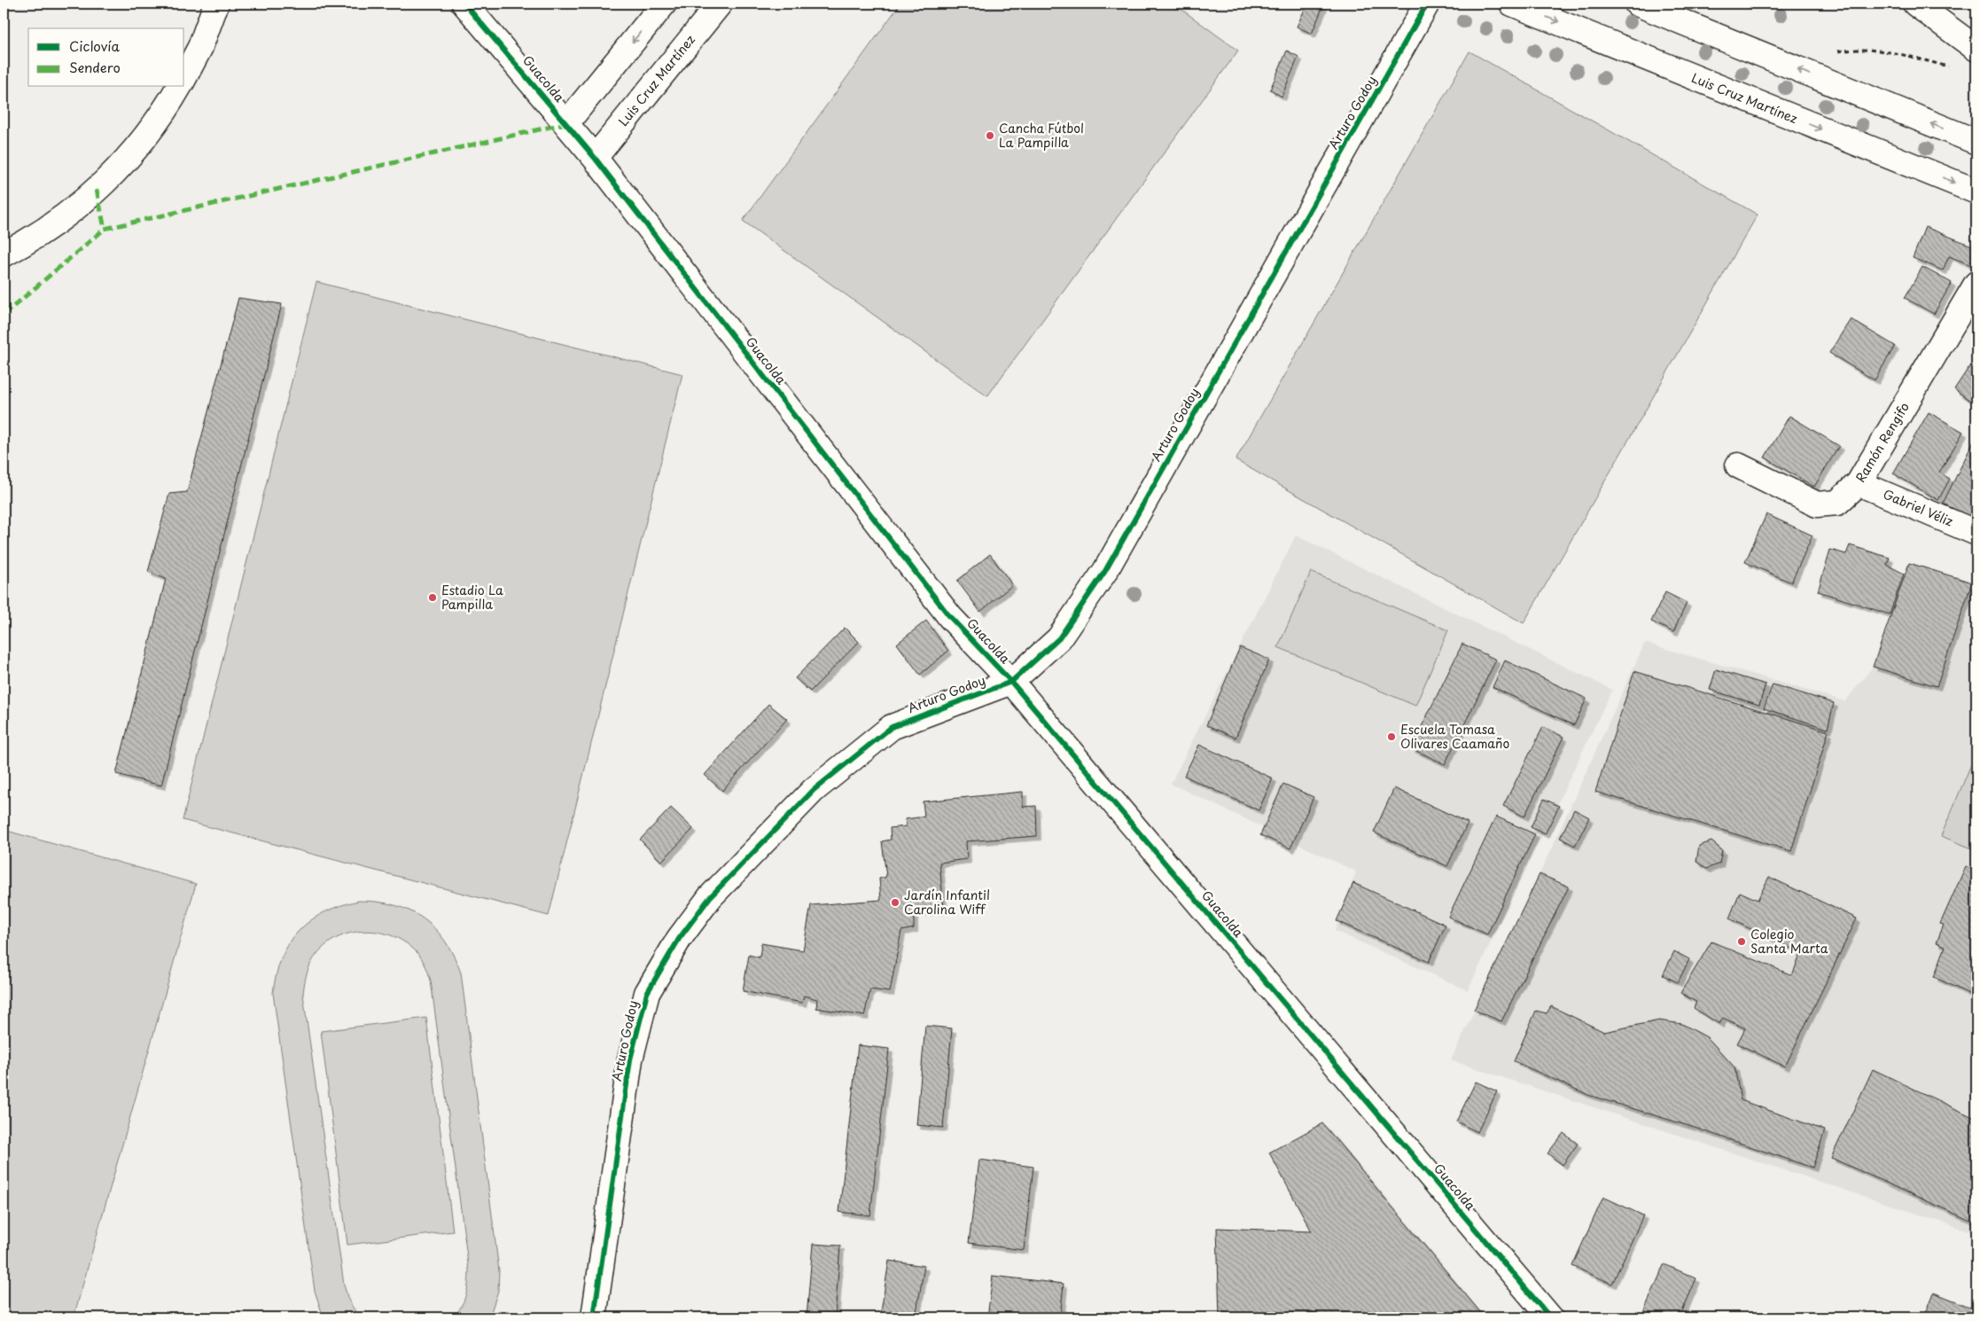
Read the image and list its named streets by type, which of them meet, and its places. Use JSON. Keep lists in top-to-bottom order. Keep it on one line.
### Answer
{"streets":{"street":["Guacolda","Luis Cruz Martínez","Arturo Godoy","Ramón Rengifo","Gabriel Véliz"]},"crossings":[["Guacolda","Luis Cruz Martínez"],["Guacolda","Arturo Godoy"],["Ramón Rengifo","Gabriel Véliz"]],"places":["Cancha Fútbol La Pampilla","Estadio La Pampilla","Escuela Tomasa Olivares Caamaño","Jardín Infantil Carolina Wiff","Colegio Santa Marta"],"legend":["Ciclovía","Sendero"]}
